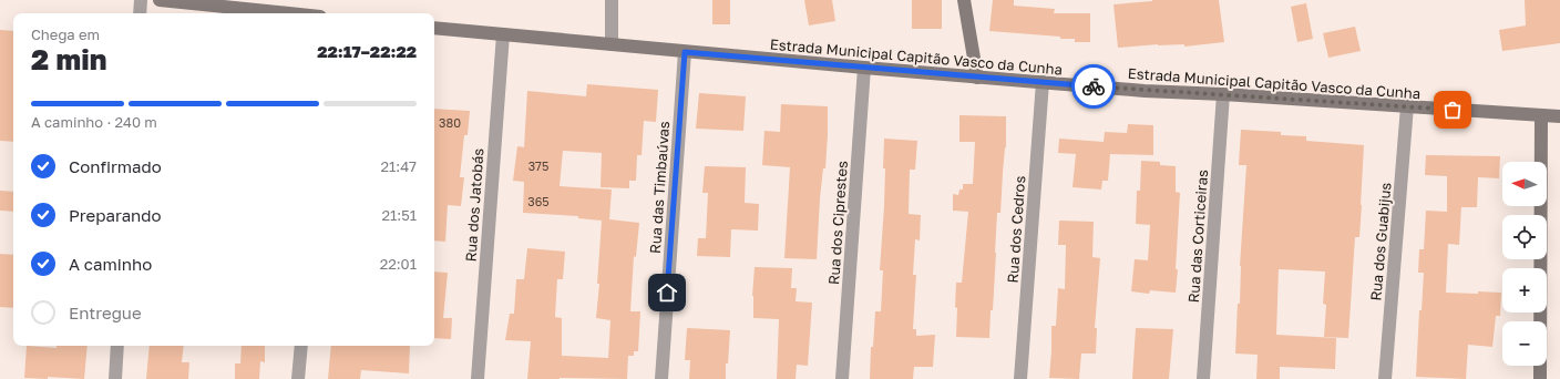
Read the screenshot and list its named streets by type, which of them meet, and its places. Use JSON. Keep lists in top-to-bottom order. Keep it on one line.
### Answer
{"streets":{"main road":["Estrada Municipal Capitão Vasco da Cunha"],"street":["Rua das Timbaúvas","Rua dos Jatobás","Rua dos Ciprestes","Rua dos Cedros","Rua das Corticeiras","Rua dos Guabijus"]},"crossings":[["Estrada Municipal Capitão Vasco da Cunha","Rua das Timbaúvas"],["Estrada Municipal Capitão Vasco da Cunha","Rua dos Jatobás"],["Estrada Municipal Capitão Vasco da Cunha","Rua dos Ciprestes"],["Estrada Municipal Capitão Vasco da Cunha","Rua dos Cedros"],["Estrada Municipal Capitão Vasco da Cunha","Rua das Corticeiras"],["Estrada Municipal Capitão Vasco da Cunha","Rua dos Guabijus"]],"house_numbers":["380","375","365"],"north":"left","page":{"heading":["2 min","Chega em","22:17–22:22"],"bar":"A caminho · 240 m","list":[["Confirmado","21:47"],["Preparando","21:51"],["A caminho","22:01"],"Entregue"],"map_buttons":["+","−"]}}
